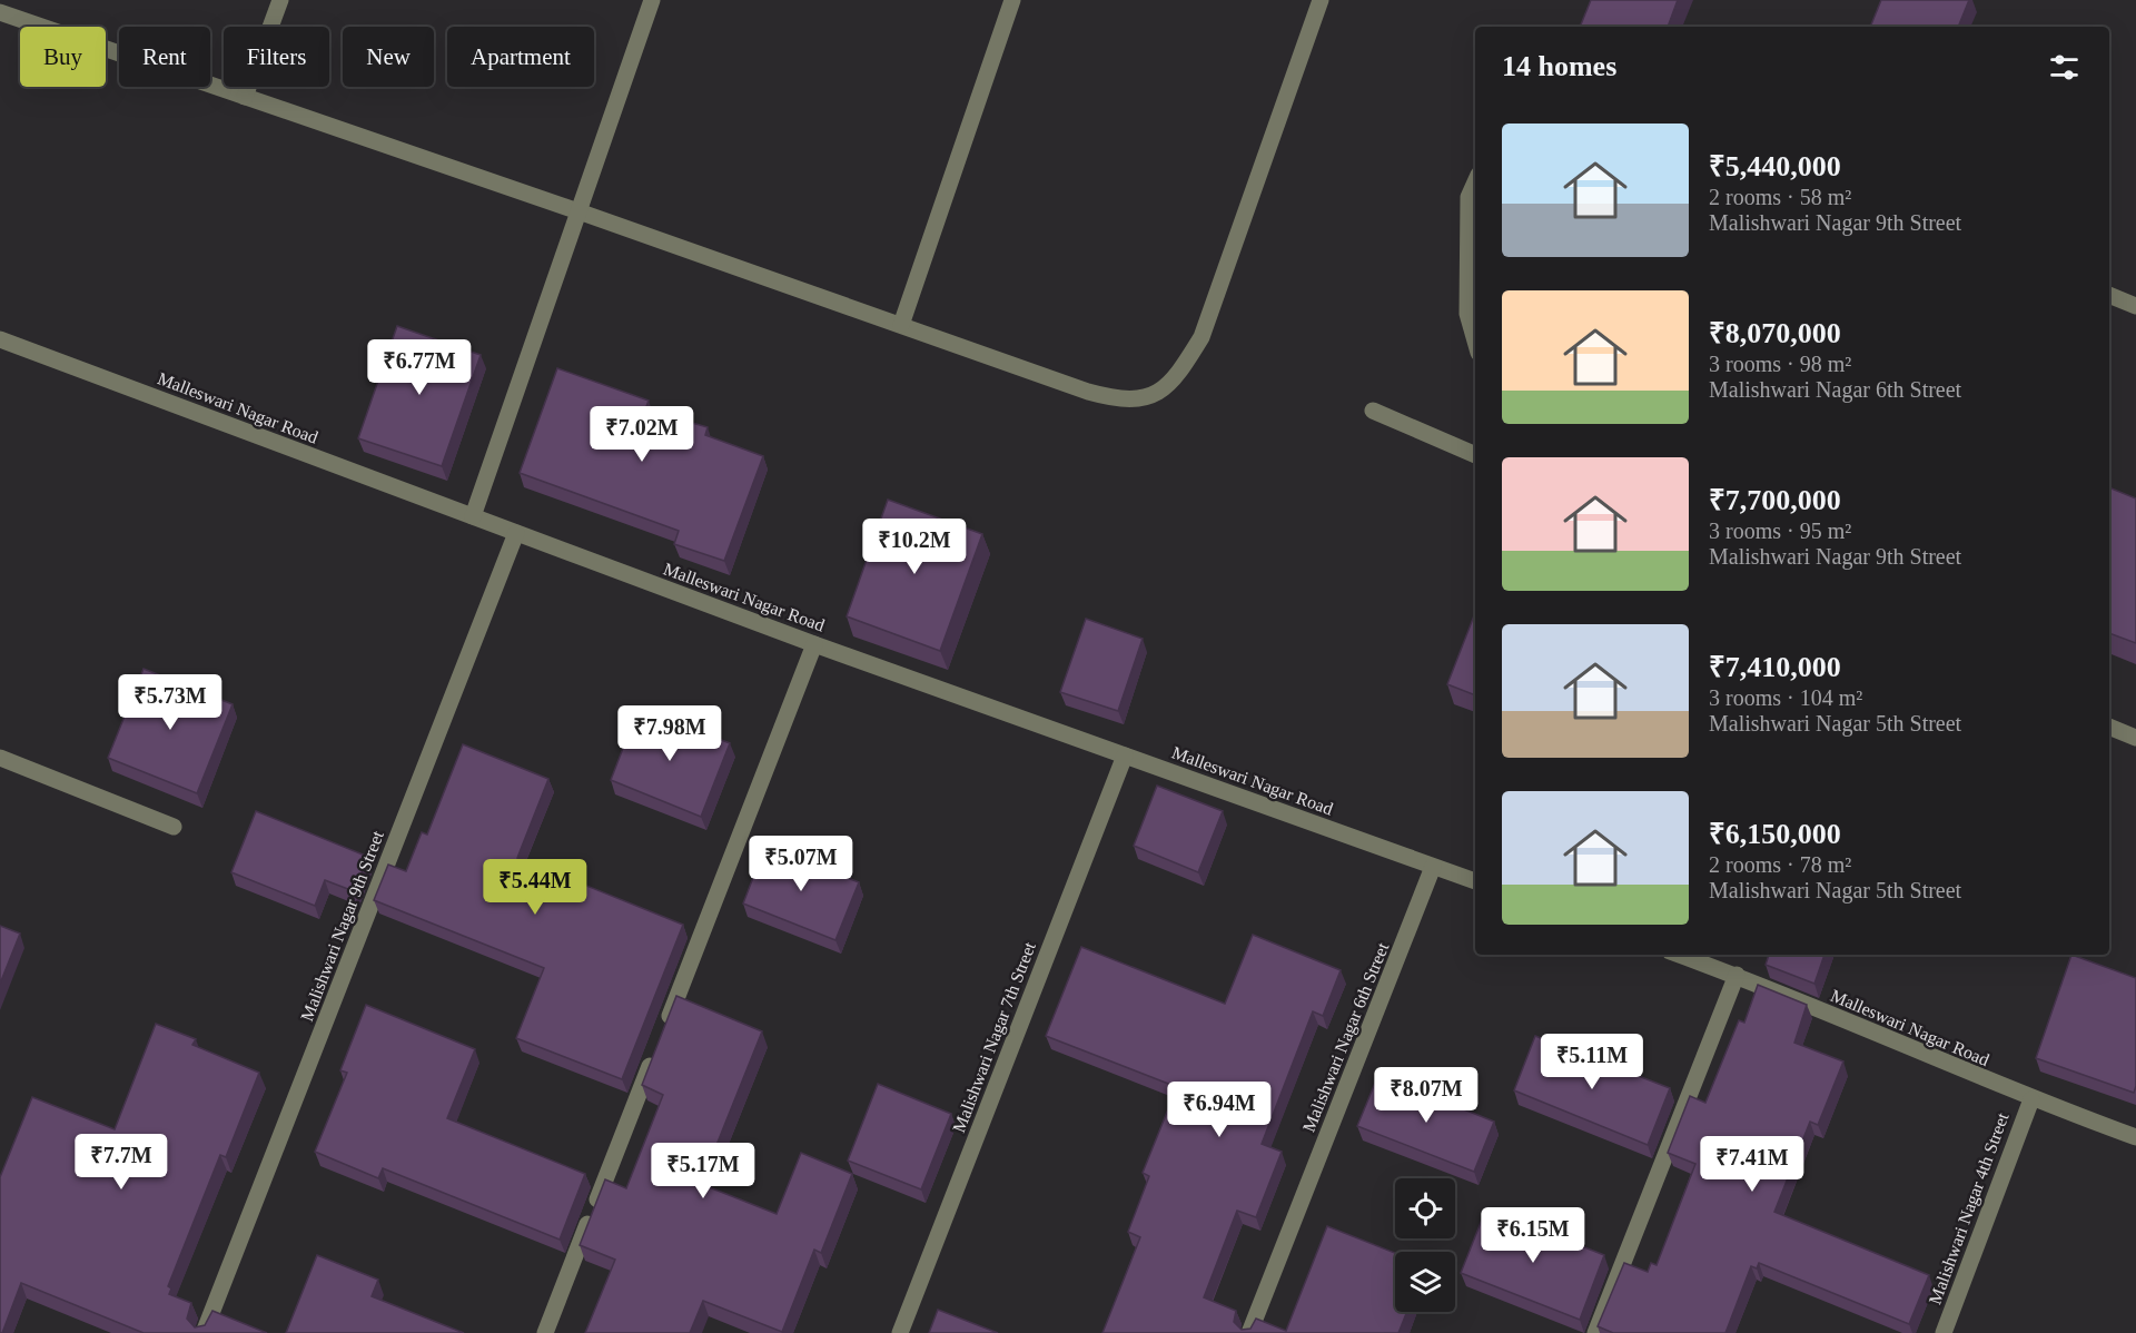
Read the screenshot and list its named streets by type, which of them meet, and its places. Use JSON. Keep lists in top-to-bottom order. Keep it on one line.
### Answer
{"streets":{"street":["Malleswari Nagar Road","Malishwari Nagar 9th Street","Malishwari Nagar 7th Street","Malishwari Nagar 6th Street","Malishwari Nagar 4th Street"]},"crossings":[["Malleswari Nagar Road","Malishwari Nagar 9th Street"],["Malleswari Nagar Road","Malishwari Nagar 7th Street"],["Malleswari Nagar Road","Malishwari Nagar 6th Street"],["Malleswari Nagar Road","Malishwari Nagar 4th Street"]],"page":{"chip":["Buy","Rent","Filters","New","Apartment"],"heading":"14 homes","list":[{"name":"₹5,440,000","note":"2 rooms · 58 m² · Malishwari Nagar 9th Street"},{"name":"₹8,070,000","note":"3 rooms · 98 m² · Malishwari Nagar 6th Street"},{"name":"₹7,700,000","note":"3 rooms · 95 m² · Malishwari Nagar 9th Street"},{"name":"₹7,410,000","note":"3 rooms · 104 m² · Malishwari Nagar 5th Street"},{"name":"₹6,150,000","note":"2 rooms · 78 m² · Malishwari Nagar 5th Street"}],"price":["₹6.77M","₹7.02M","₹10.2M","₹5.73M","₹7.98M","₹5.07M","₹5.44M","₹5.11M","₹8.07M","₹6.94M","₹7.7M","₹7.41M","₹5.17M","₹6.15M"]}}
